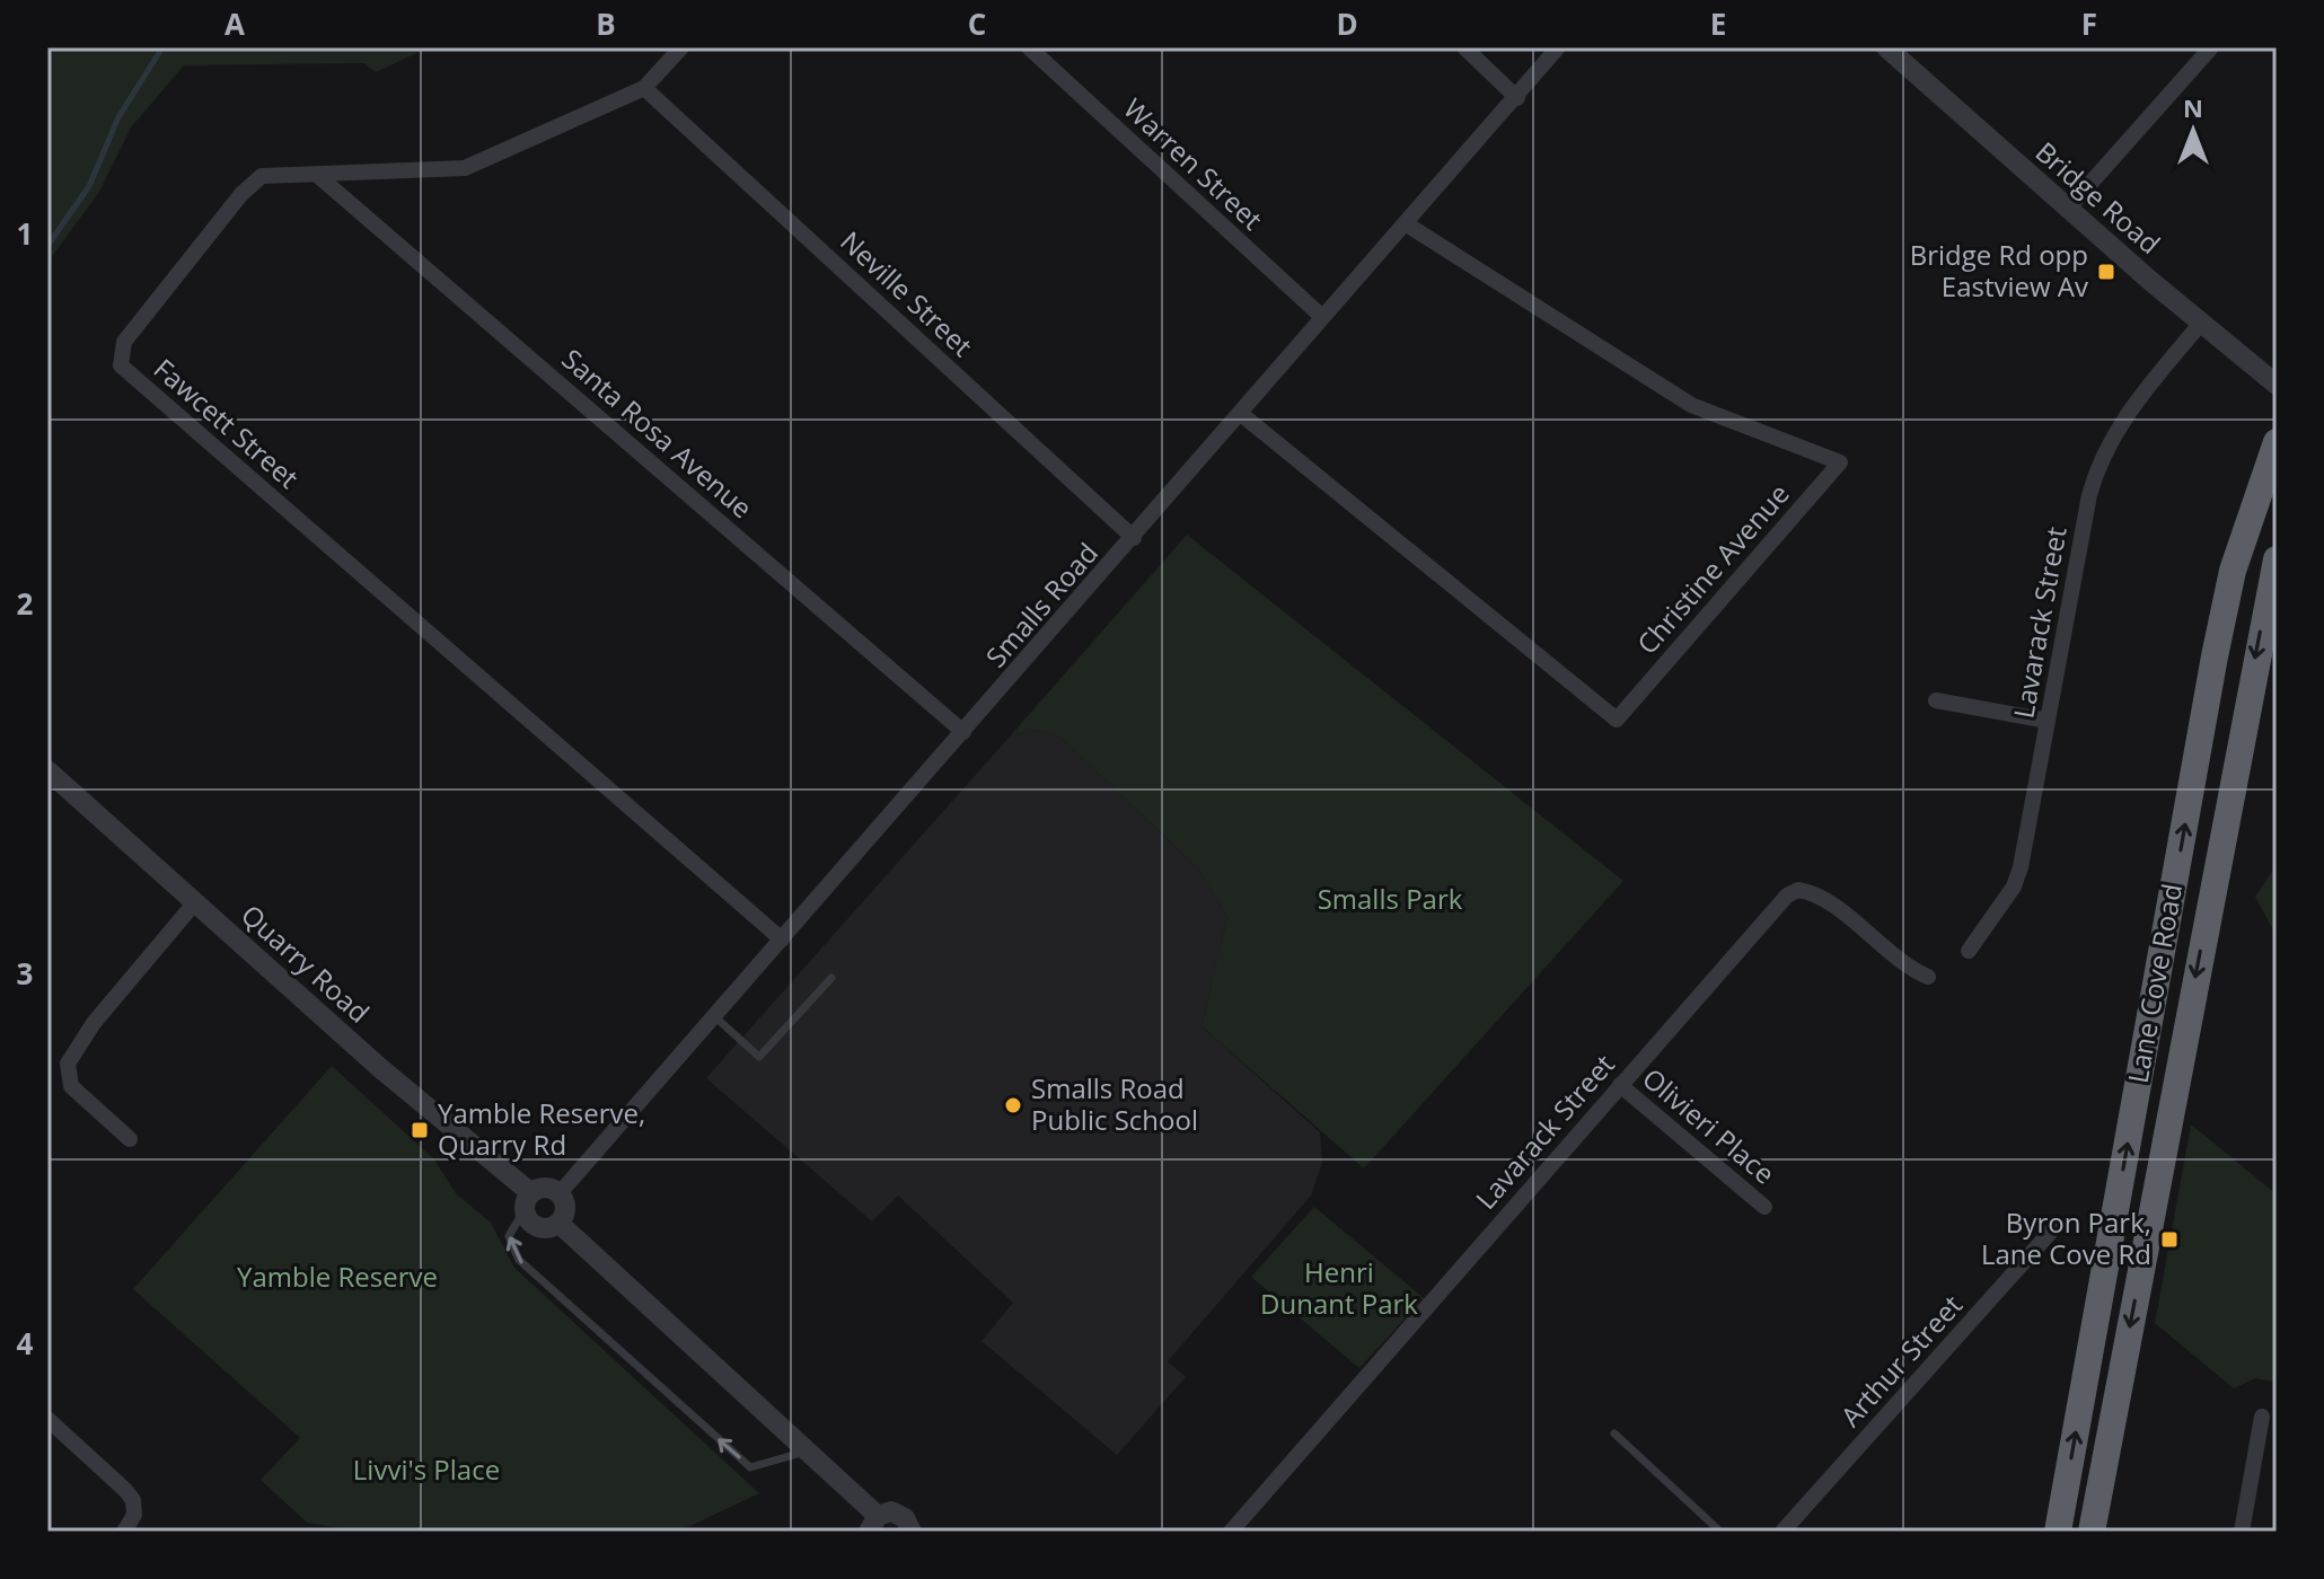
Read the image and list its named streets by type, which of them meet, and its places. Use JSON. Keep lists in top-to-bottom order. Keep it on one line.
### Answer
{"streets":{"highway":["Lane Cove Road"],"street":["Warren Street","Bridge Road","Neville Street","Fawcett Street","Santa Rosa Avenue","Christine Avenue","Smalls Road","Lavarack Street","Quarry Road","Olivieri Place","Arthur Street"]},"crossings":[["Warren Street","Smalls Road"],["Bridge Road","Lavarack Street"],["Neville Street","Fawcett Street"],["Neville Street","Smalls Road"],["Fawcett Street","Santa Rosa Avenue"],["Fawcett Street","Smalls Road"],["Santa Rosa Avenue","Smalls Road"],["Christine Avenue","Smalls Road"],["Smalls Road","Quarry Road"],["Lavarack Street","Olivieri Place"]],"parks":["Smalls Park","Henri Dunant Park","Yamble Reserve","Livvi's Place"],"places":{"transit":["Bridge Rd opp Eastview Av","Yamble Reserve, Quarry Rd","Byron Park, Lane Cove Rd"],"other":["Smalls Road Public School"]},"north":"top","grid":{"columns":["A","B","C","D","E","F"],"rows":["1","2","3","4"]}}
